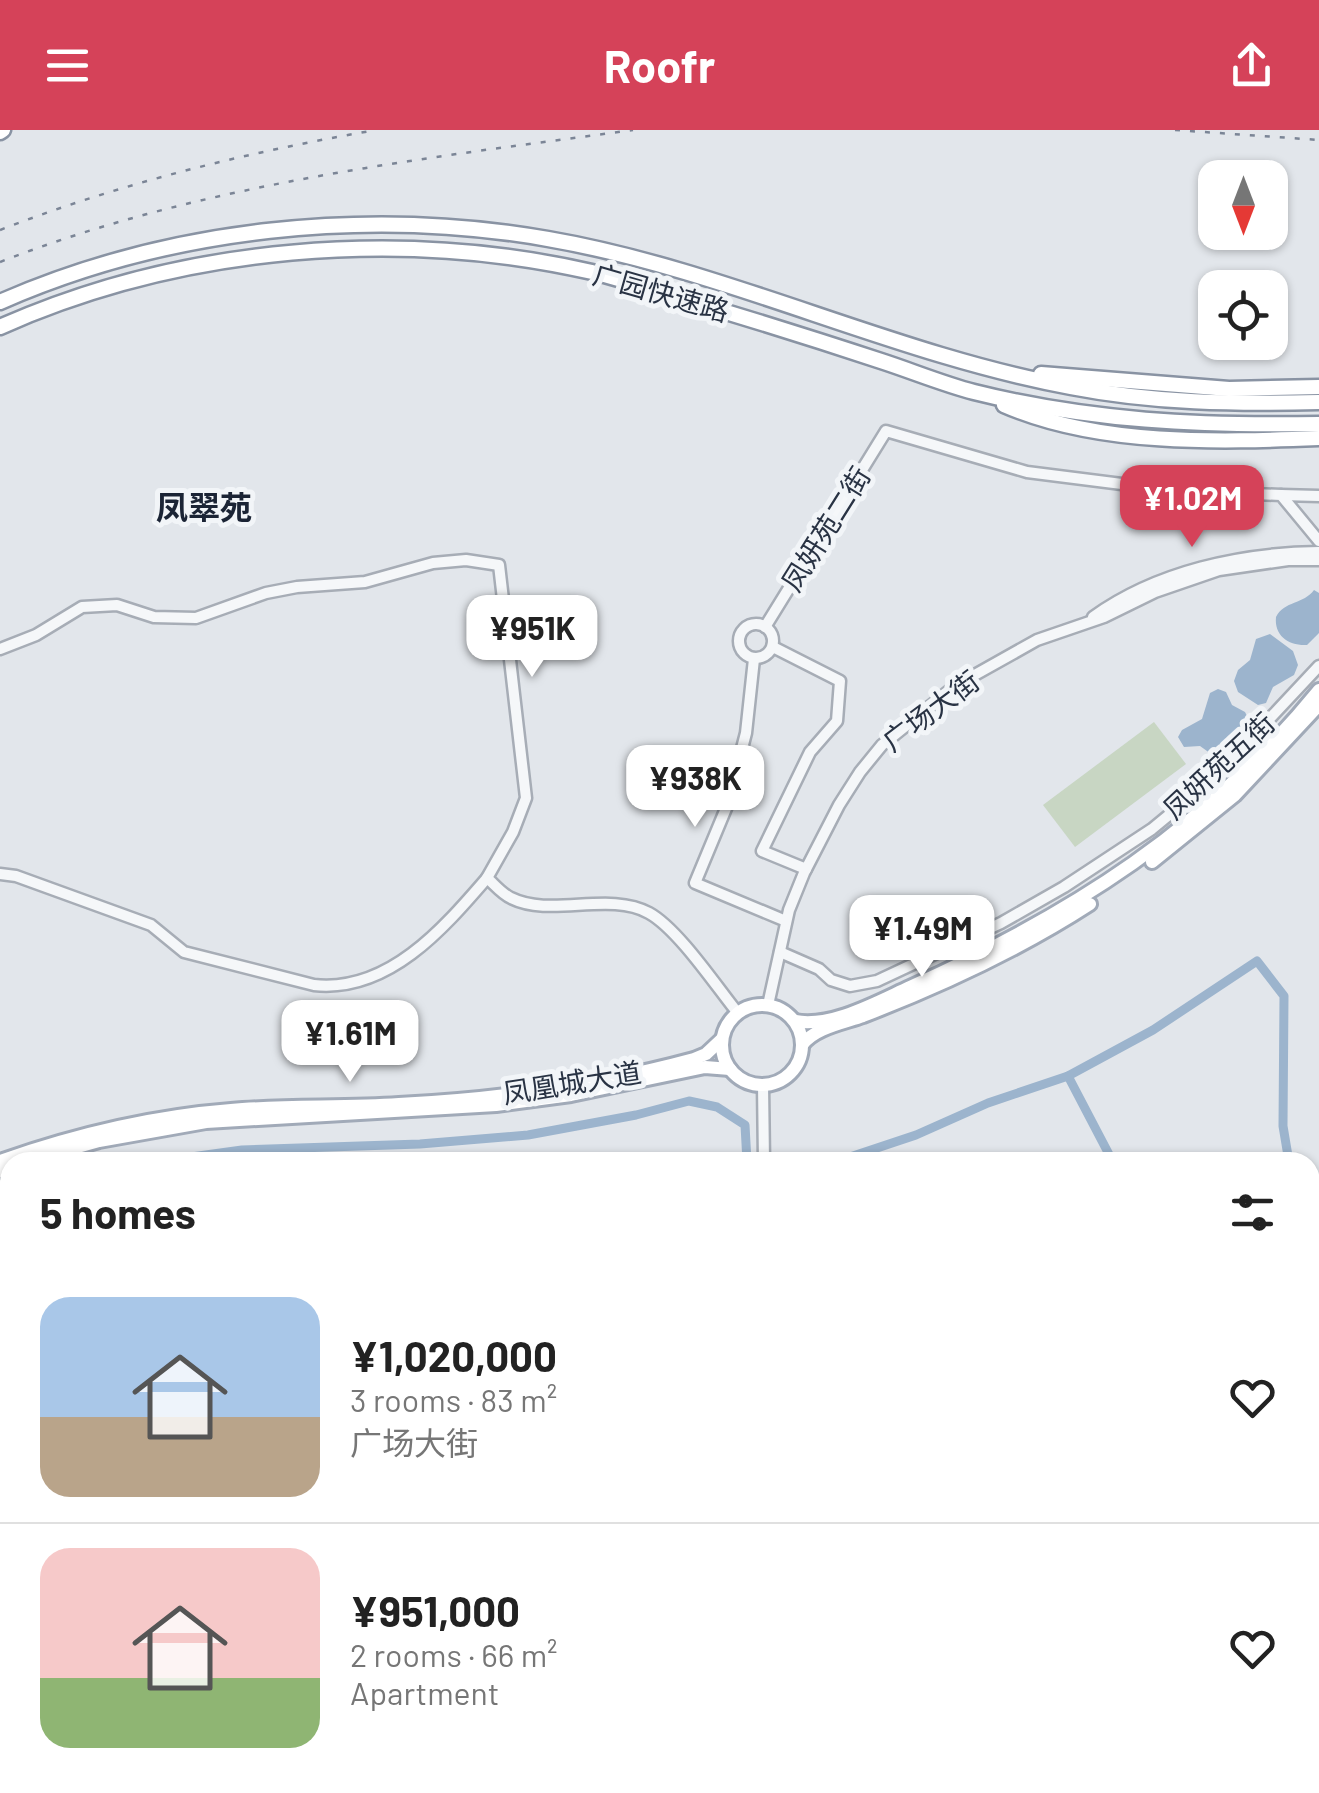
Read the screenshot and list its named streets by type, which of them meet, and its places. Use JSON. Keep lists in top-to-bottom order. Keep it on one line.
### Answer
{"streets":{"highway":["广园快速路"],"main road":["凤凰城大道"],"street":["凤妍苑二街","广场大街","凤妍苑五街"]},"crossings":[["广场大街","凤妍苑五街"],["广场大街","凤凰城大道"]],"districts":["凤翠苑"],"north":"bottom","page":{"header":"Roofr","price":["¥1.02M","¥951K","¥938K","¥1.49M","¥1.61M"],"heading":"5 homes","list":[{"name":"¥1,020,000","note":"3 rooms · 83 m² · 广场大街"},{"name":"¥951,000","note":"2 rooms · 66 m² · Apartment"}]}}
